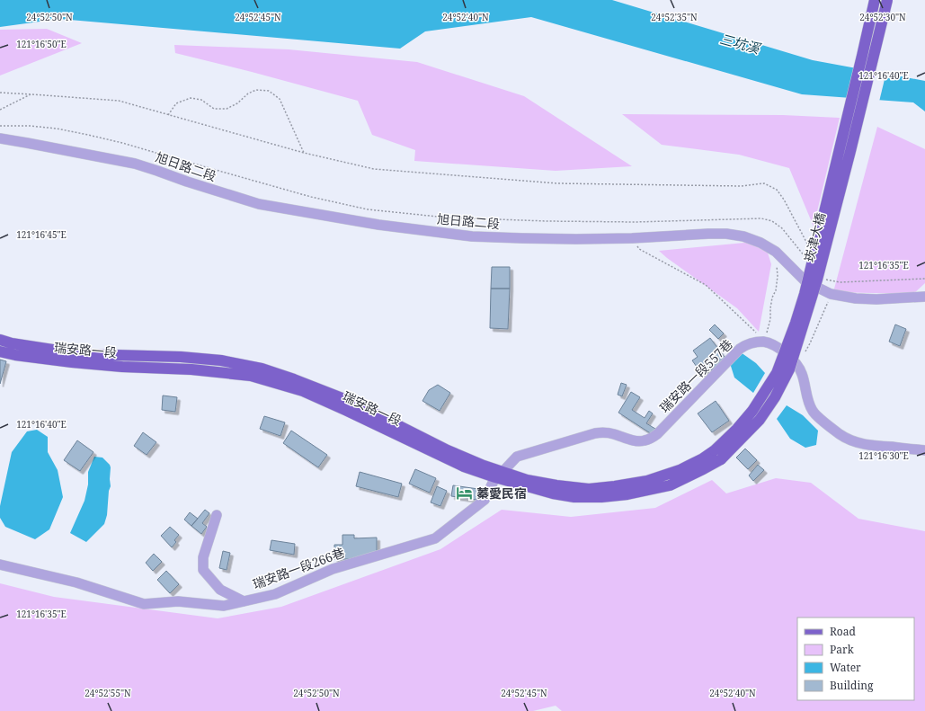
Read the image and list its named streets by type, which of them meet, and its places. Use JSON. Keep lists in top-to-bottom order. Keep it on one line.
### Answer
{"streets":{"main road":["崁津大橋","瑞安路一段"],"street":["旭日路二段","瑞安路一段557巷","瑞安路一段266巷"]},"crossings":[["崁津大橋","瑞安路一段"],["瑞安路一段","瑞安路一段557巷"],["瑞安路一段","瑞安路一段266巷"],["瑞安路一段557巷","瑞安路一段266巷"]],"water":["三坑溪"],"places":{"hotel":["蓁愛民宿"]},"legend":["Road","Park","Water","Building"],"coordinates":["24°52'50\"N","24°52'45\"N","24°52'40\"N","24°52'35\"N","24°52'30\"N","121°16'50\"E","121°16'40\"E","121°16'45\"E","121°16'35\"E","121°16'30\"E","24°52'55\"N"]}
